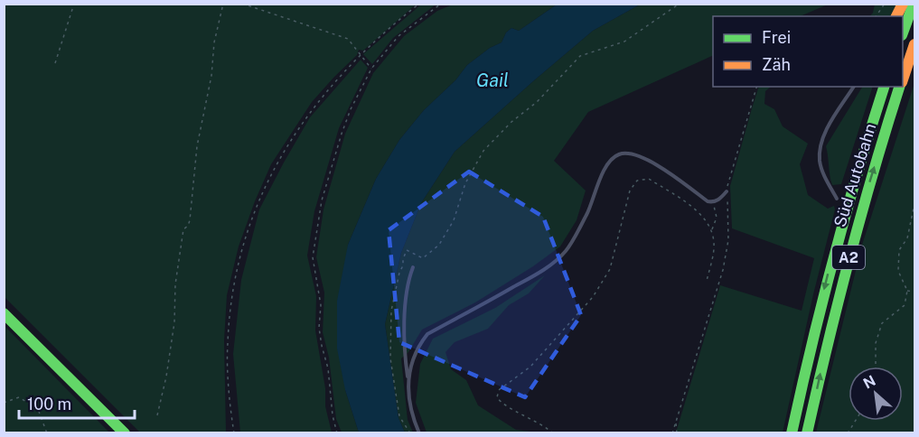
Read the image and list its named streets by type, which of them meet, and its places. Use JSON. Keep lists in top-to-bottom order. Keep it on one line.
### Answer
{"streets":{"main road":["Süd Autobahn","A2"]},"water":["Gail"],"legend":["Frei","Zäh"],"scale_bar":"100 m","north":"top left"}
